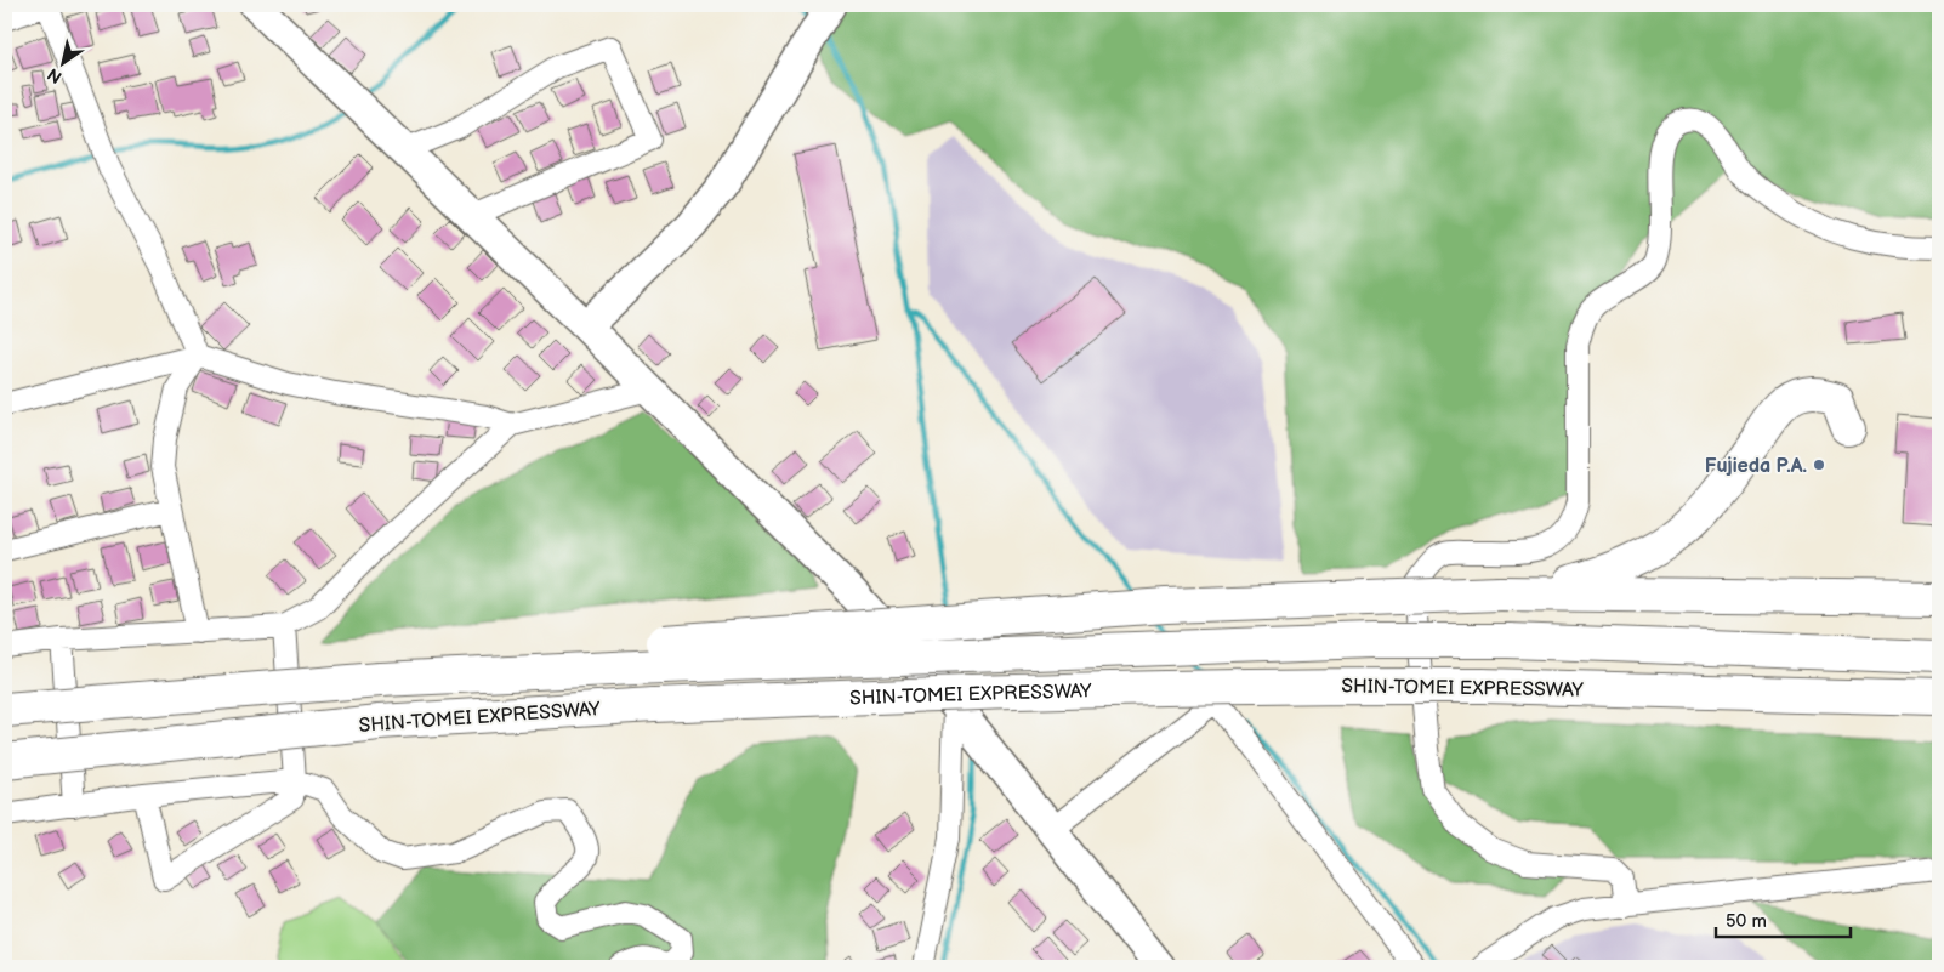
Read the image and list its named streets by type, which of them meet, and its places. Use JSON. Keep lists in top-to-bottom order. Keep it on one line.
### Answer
{"streets":{"highway":["SHIN-TOMEI EXPRESSWAY"]},"places":["Fujieda P.A."],"scale_bar":"50 m","north":"bottom left"}
